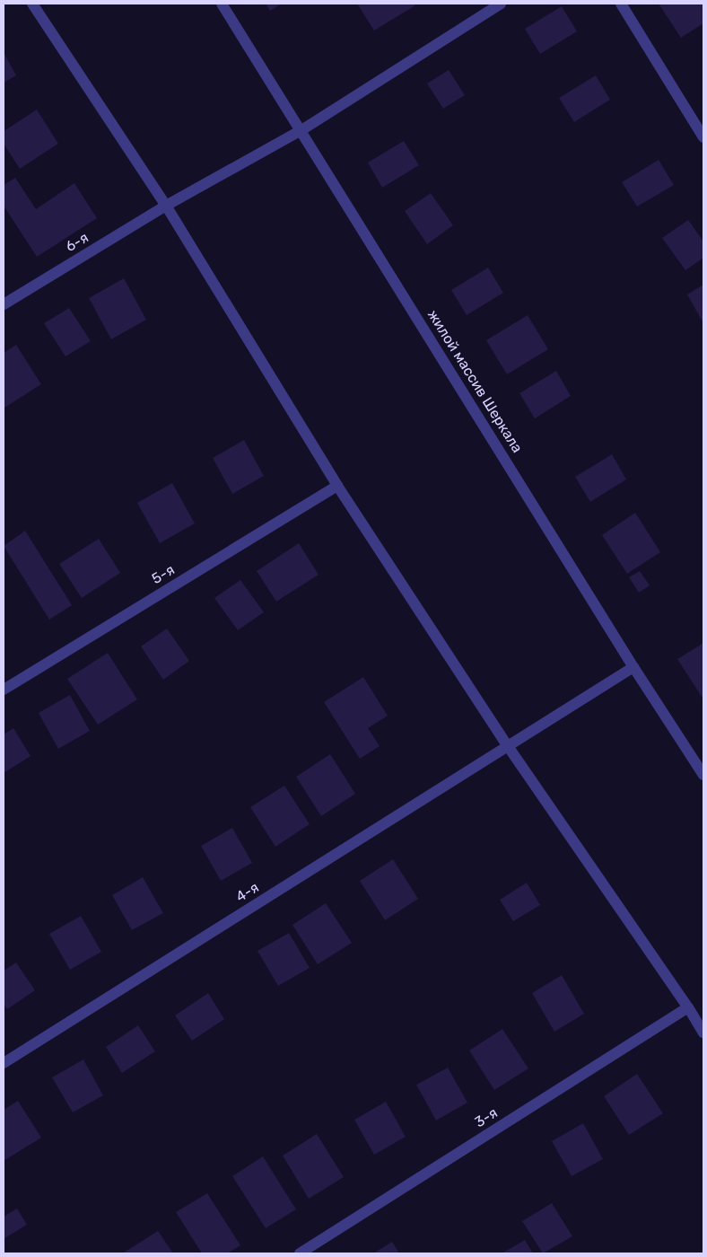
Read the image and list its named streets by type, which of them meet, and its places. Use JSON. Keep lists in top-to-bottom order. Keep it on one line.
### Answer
{"streets":{"street":["6-я","жилой массив Шеркала","5-я","4-я","3-я"]},"crossings":[["6-я","жилой массив Шеркала"],["жилой массив Шеркала","4-я"]]}
